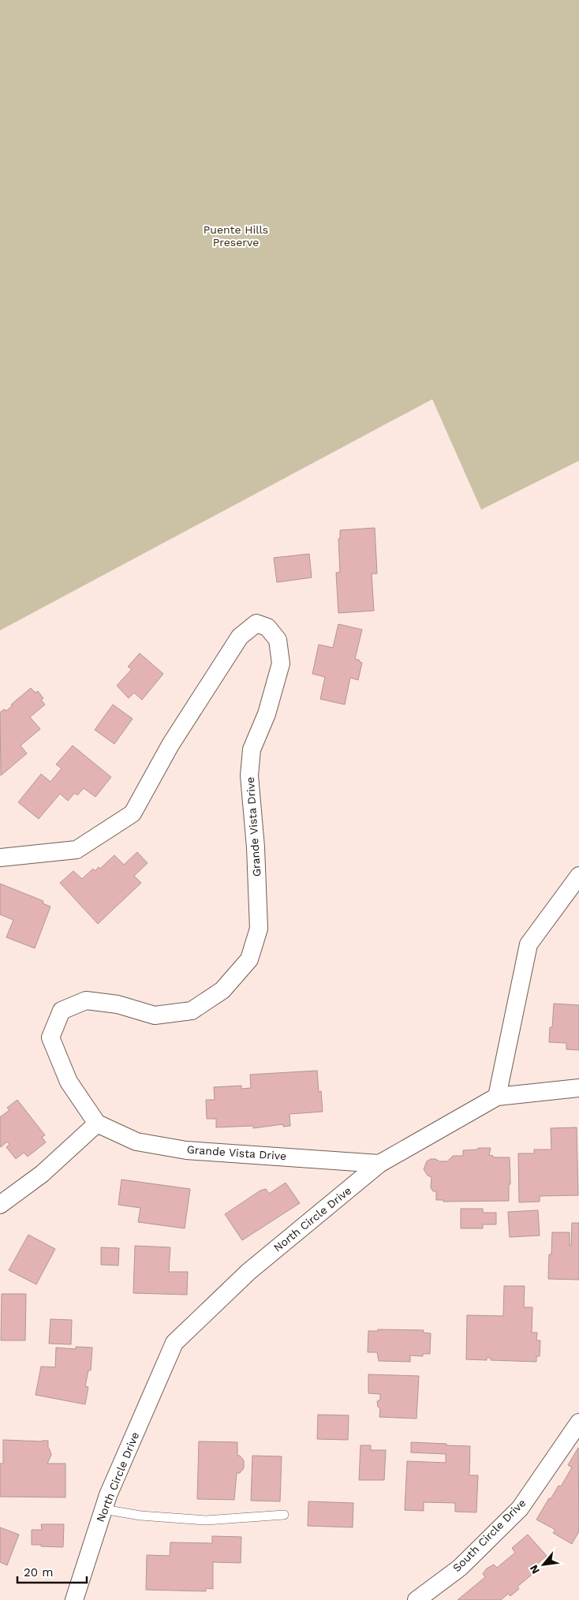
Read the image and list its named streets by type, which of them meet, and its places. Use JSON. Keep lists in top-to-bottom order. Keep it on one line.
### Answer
{"streets":{"street":["Grande Vista Drive","North Circle Drive","South Circle Drive"]},"crossings":[["Grande Vista Drive","North Circle Drive"]],"parks":["Puente Hills Preserve"],"scale_bar":"20 m","north":"bottom left"}
